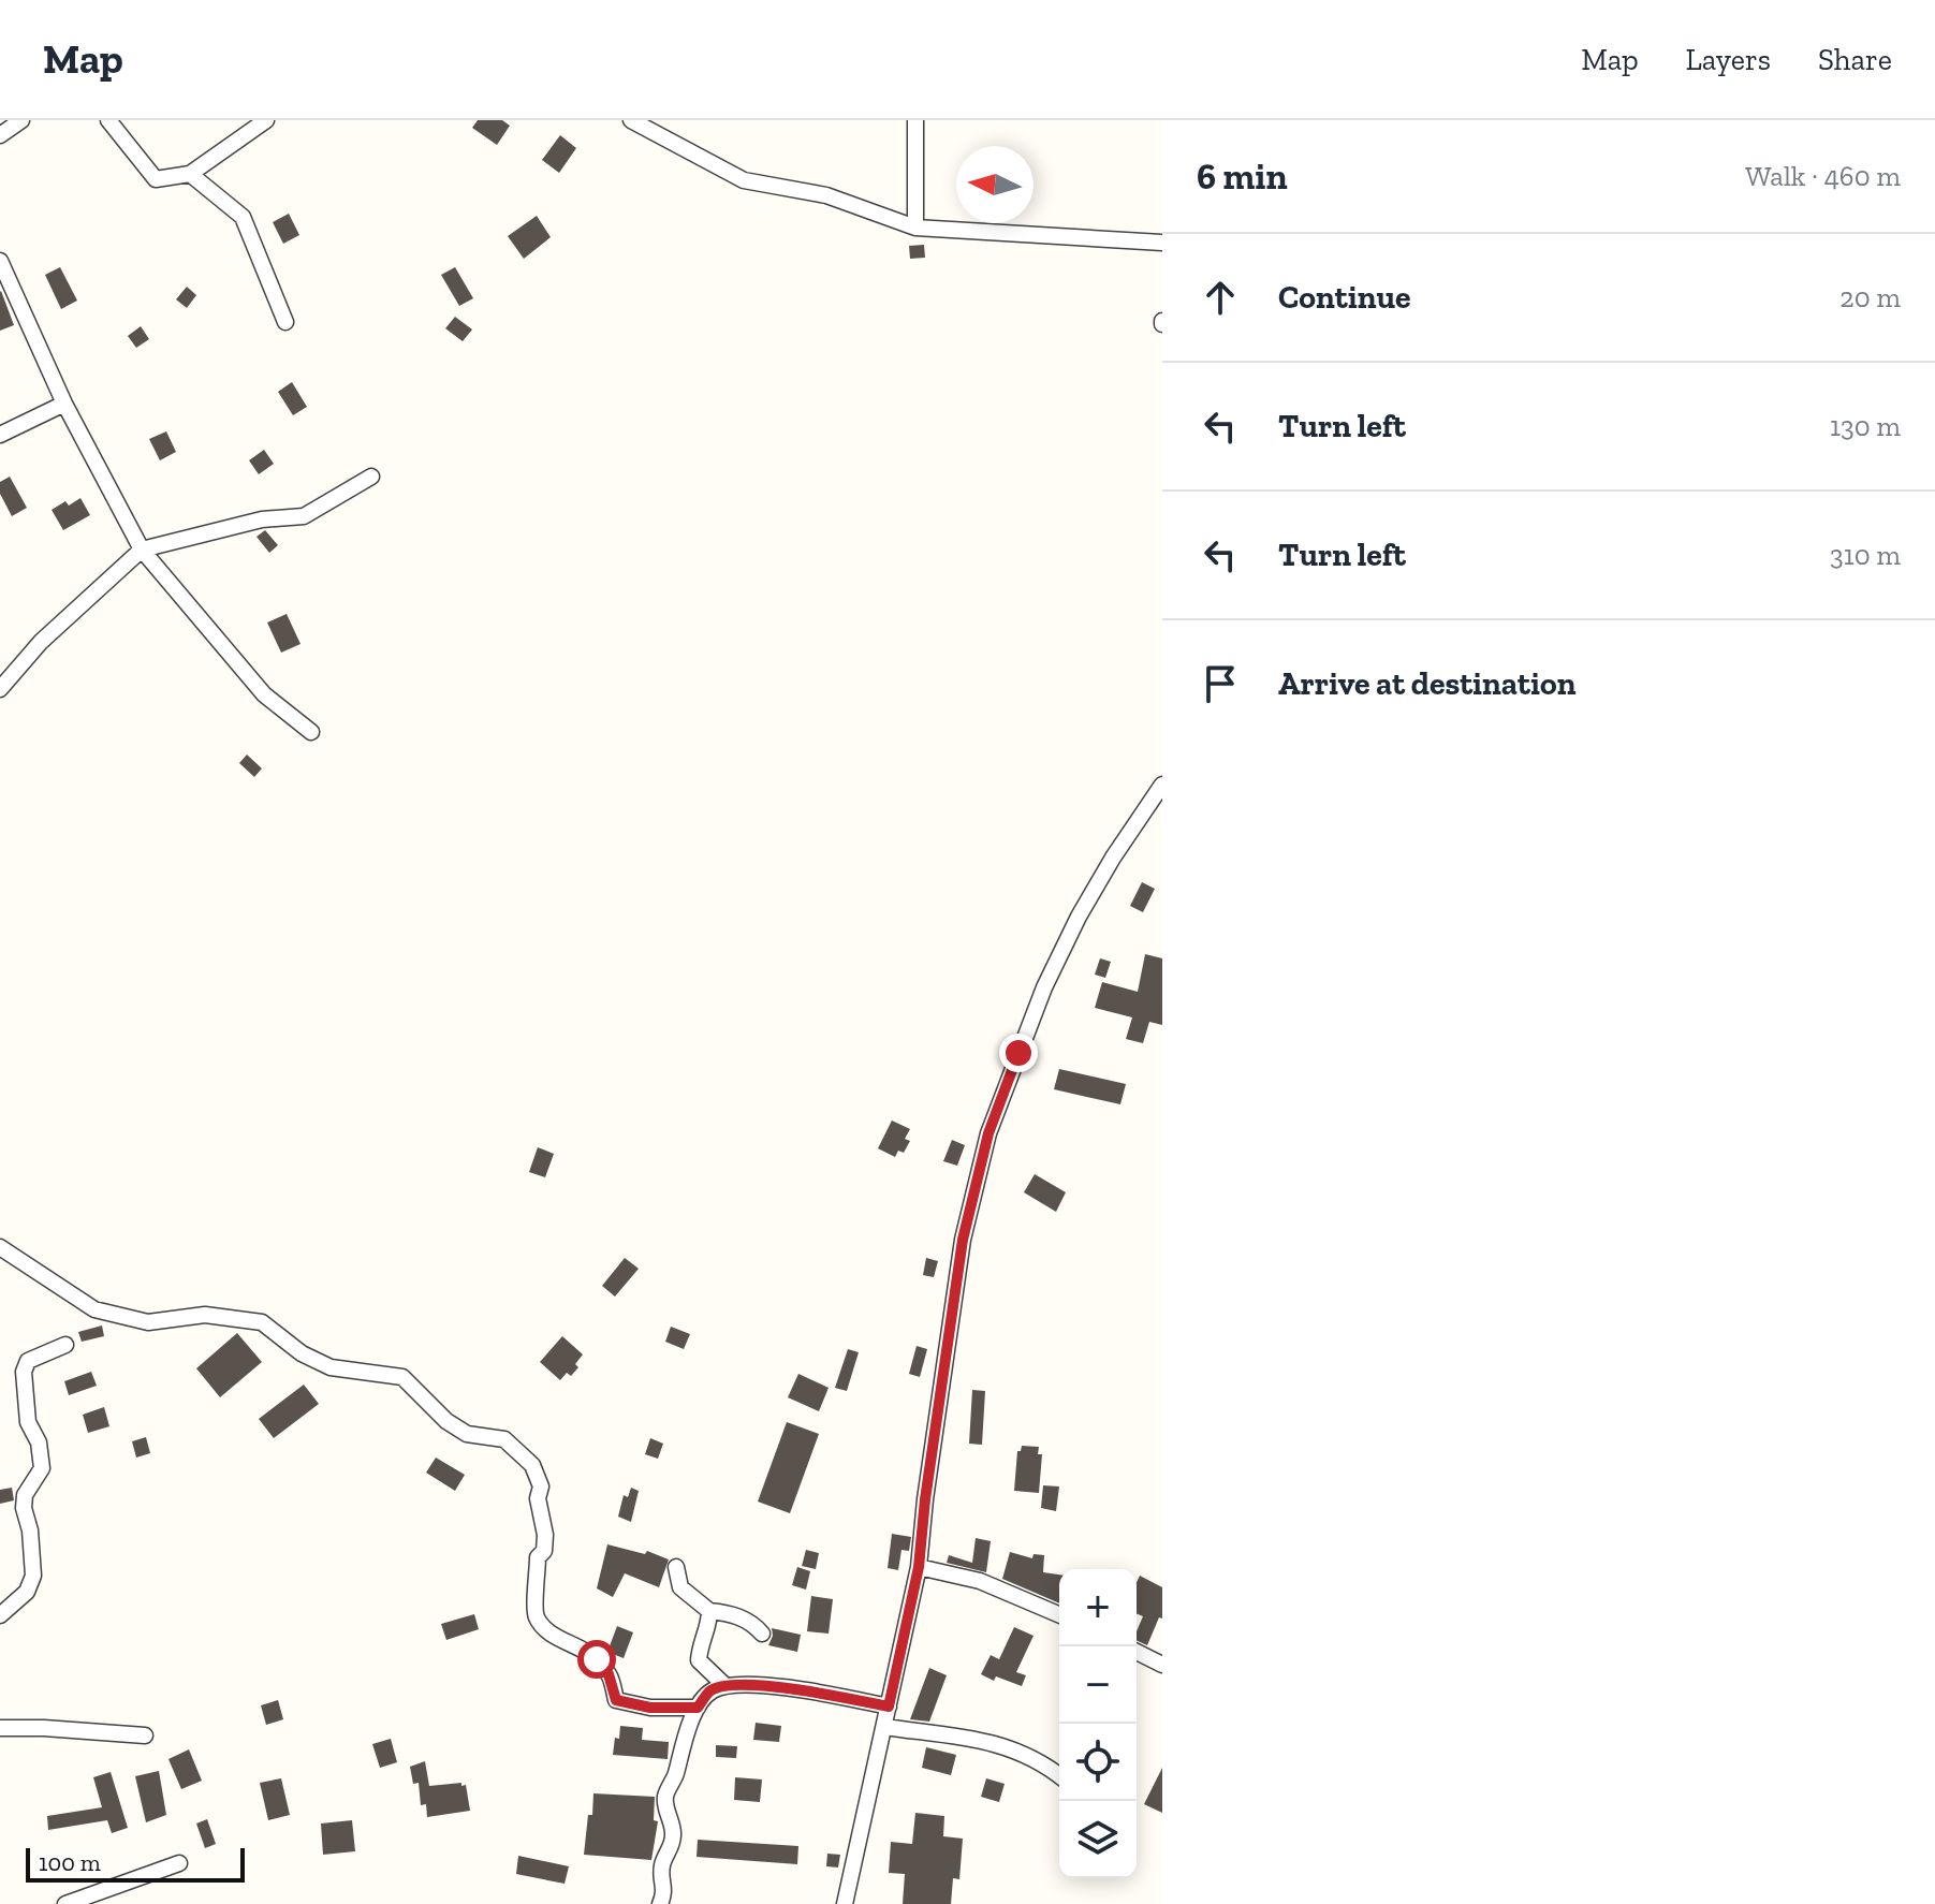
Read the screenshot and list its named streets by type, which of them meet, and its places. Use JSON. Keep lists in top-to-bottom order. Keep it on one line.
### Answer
{"scale_bar":"100 m","north":"left","page":{"header":"Map","nav":["Map","Layers","Share"],"heading":["6 min","Walk · 460 m"],"list":[["Continue","20 m"],["Turn left","130 m"],["Turn left","310 m"],"Arrive at destination"],"map_buttons":["+","−"],"scale":"100 m"}}
